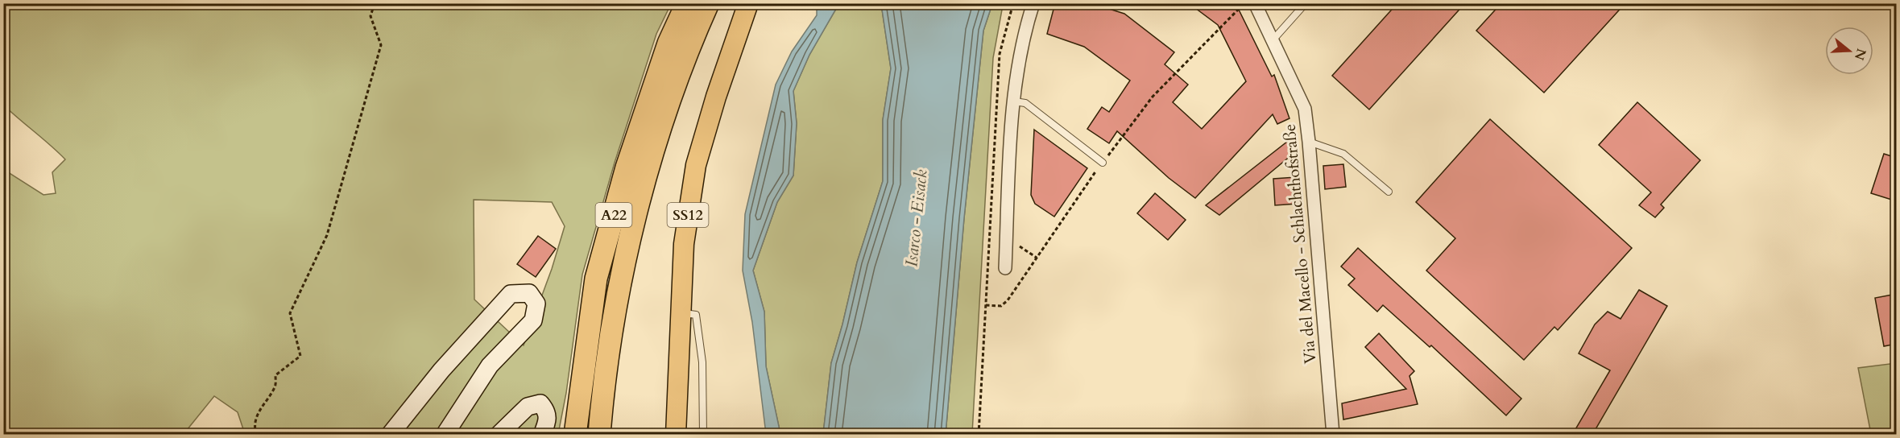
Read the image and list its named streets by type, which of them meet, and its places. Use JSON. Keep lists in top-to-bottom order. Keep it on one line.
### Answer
{"streets":{"highway":["A22"],"main road":["SS12"],"street":["Via del Macello - Schlachthofstraße"]},"water":["Isarco - Eisack"],"north":"right"}
